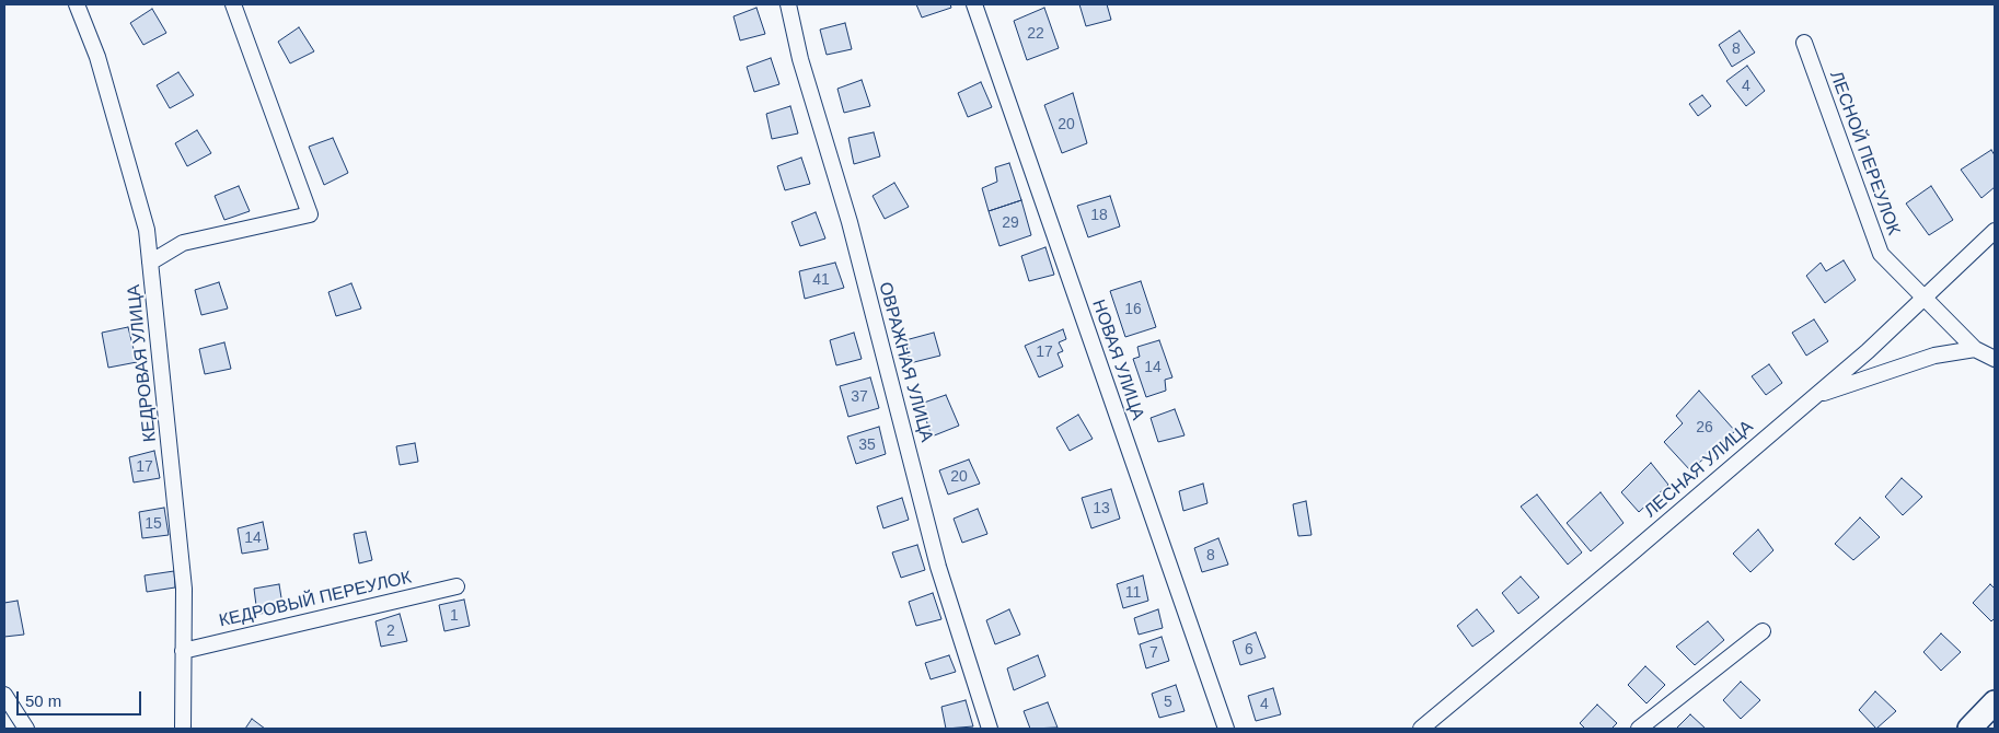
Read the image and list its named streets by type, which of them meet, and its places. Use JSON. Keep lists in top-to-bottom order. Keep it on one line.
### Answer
{"streets":{"street":["ЛЕСНОЙ ПЕРЕУЛОК","НОВАЯ УЛИЦА","ОВРАЖНАЯ УЛИЦА","КЕДРОВАЯ УЛИЦА","ЛЕСНАЯ УЛИЦА","КЕДРОВЫЙ ПЕРЕУЛОК"]},"crossings":[["ЛЕСНОЙ ПЕРЕУЛОК","ЛЕСНАЯ УЛИЦА"],["КЕДРОВАЯ УЛИЦА","КЕДРОВЫЙ ПЕРЕУЛОК"]],"house_numbers":["22","8","4","20","18","29","41","16","17","14","37","26","35","17","20","13","15","14","8","11","1","2","6","7","5","4"],"scale_bar":"50 m"}
